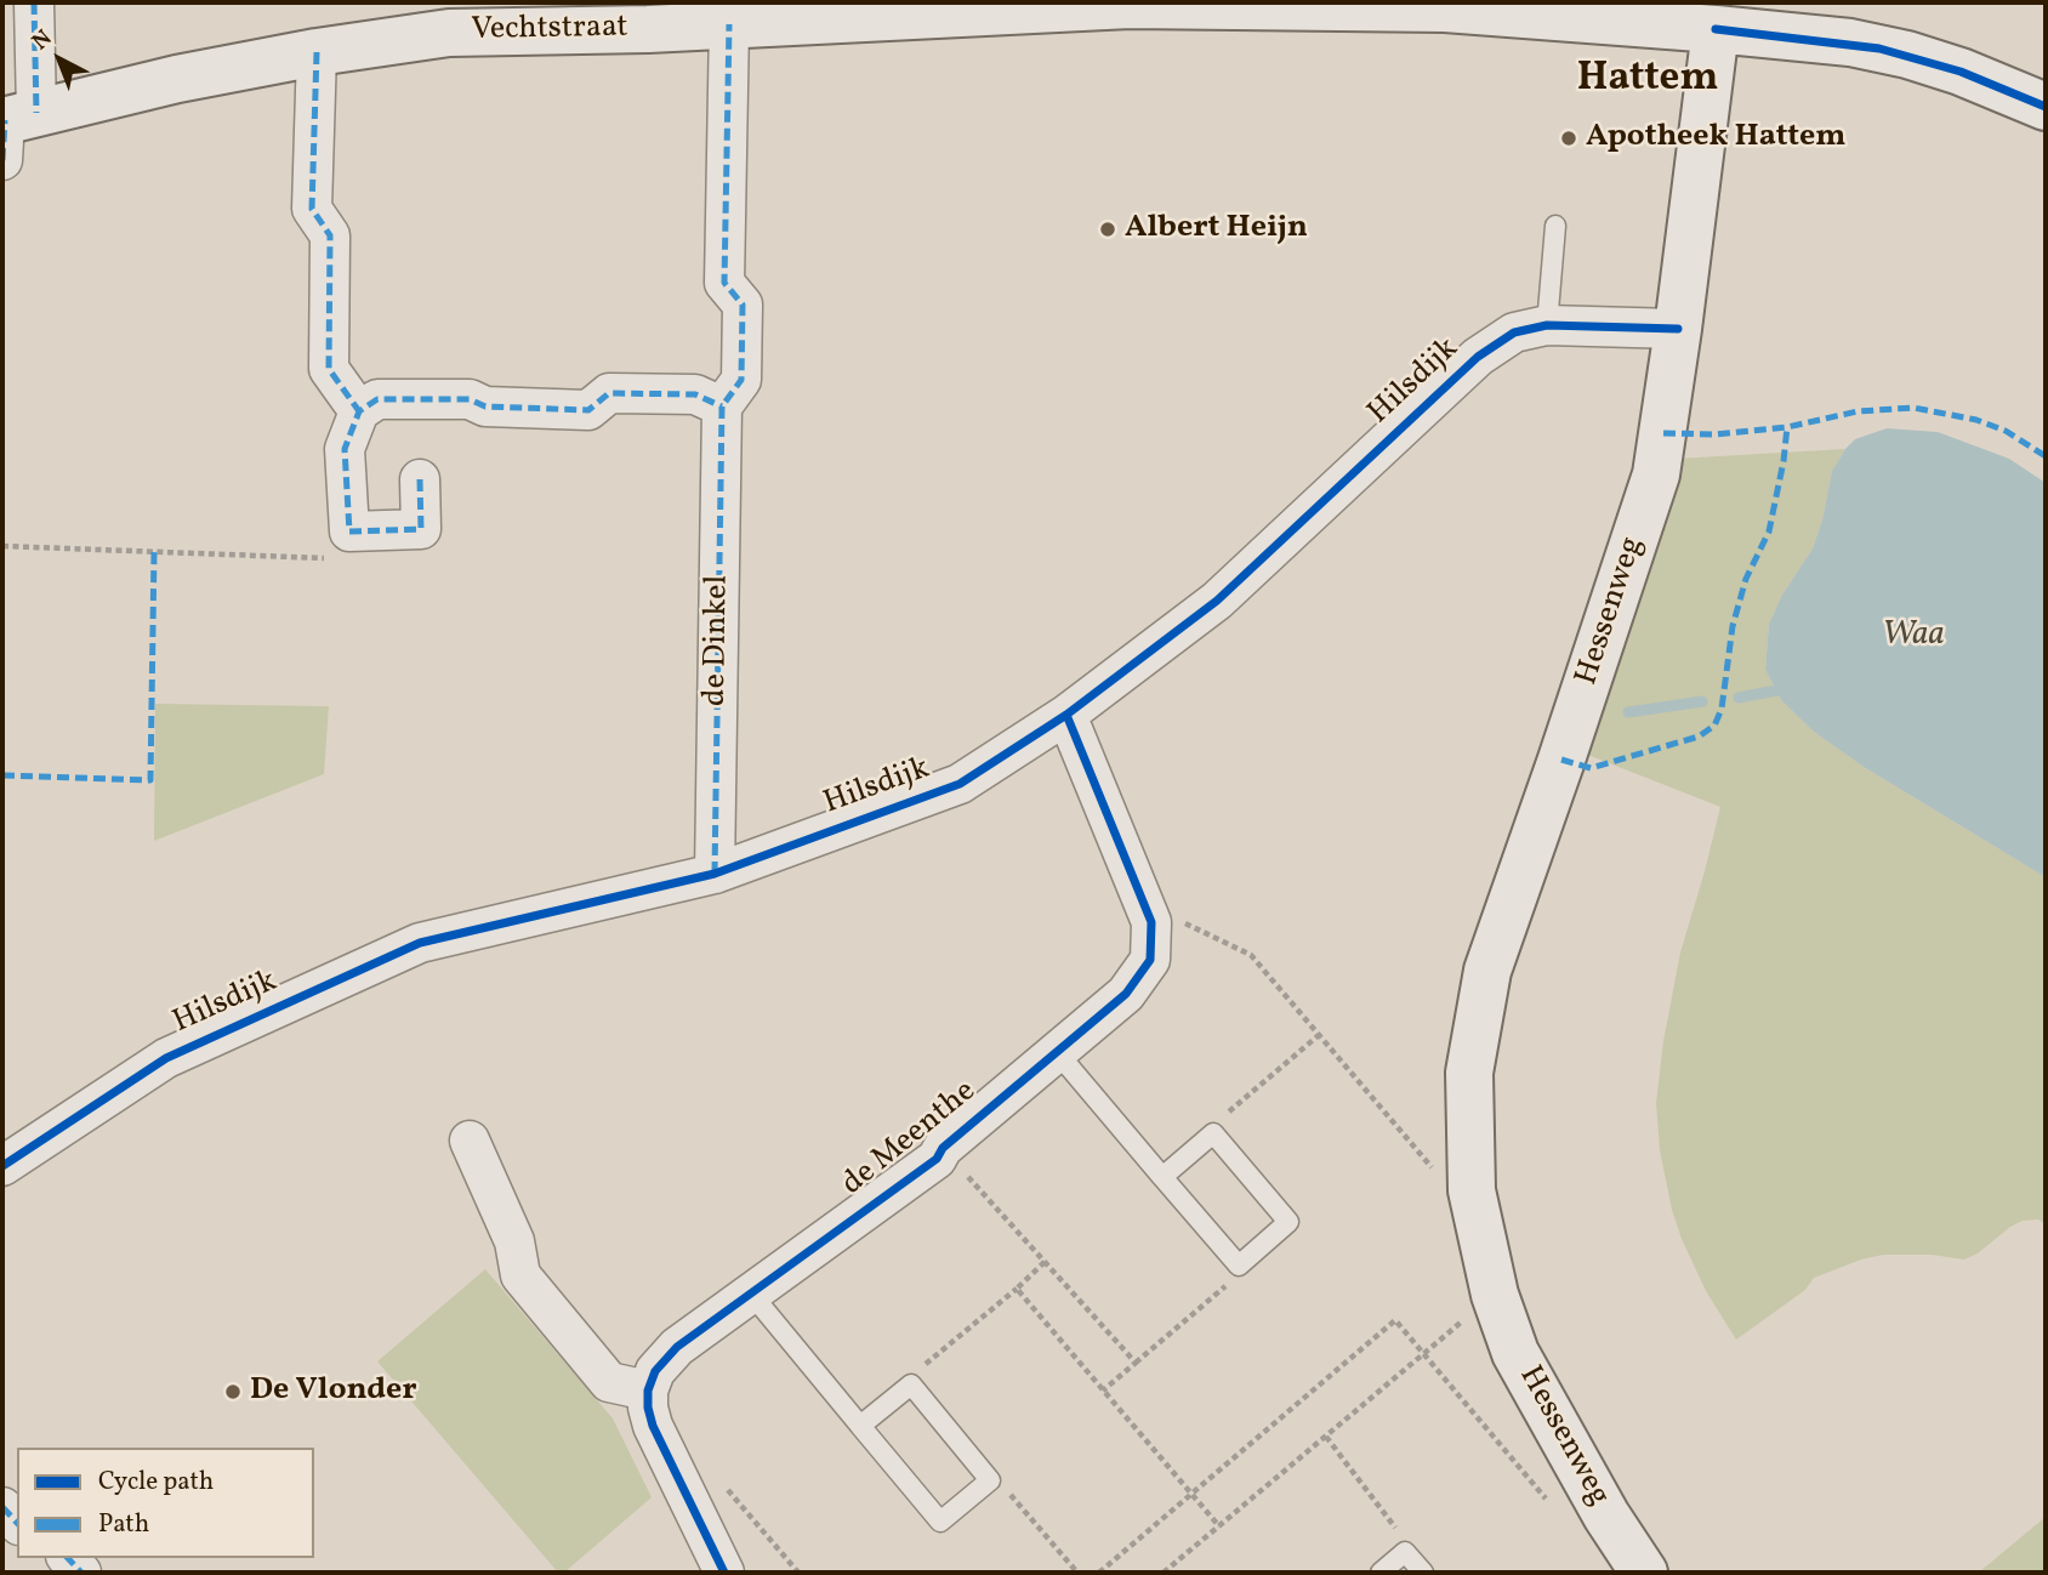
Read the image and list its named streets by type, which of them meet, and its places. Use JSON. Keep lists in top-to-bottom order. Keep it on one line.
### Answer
{"streets":{"main road":["Vechtstraat","Hessenweg"],"street":["Hilsdijk","de Dinkel","de Meenthe"]},"crossings":[["Vechtstraat","Hessenweg"],["Vechtstraat","de Dinkel"],["Hilsdijk","Hessenweg"],["Hilsdijk","de Dinkel"],["Hilsdijk","de Meenthe"]],"districts":["Hattem"],"water":["Waa"],"places":["Apotheek Hattem","Albert Heijn","De Vlonder"],"legend":["Cycle path","Path"],"north":"top left"}
